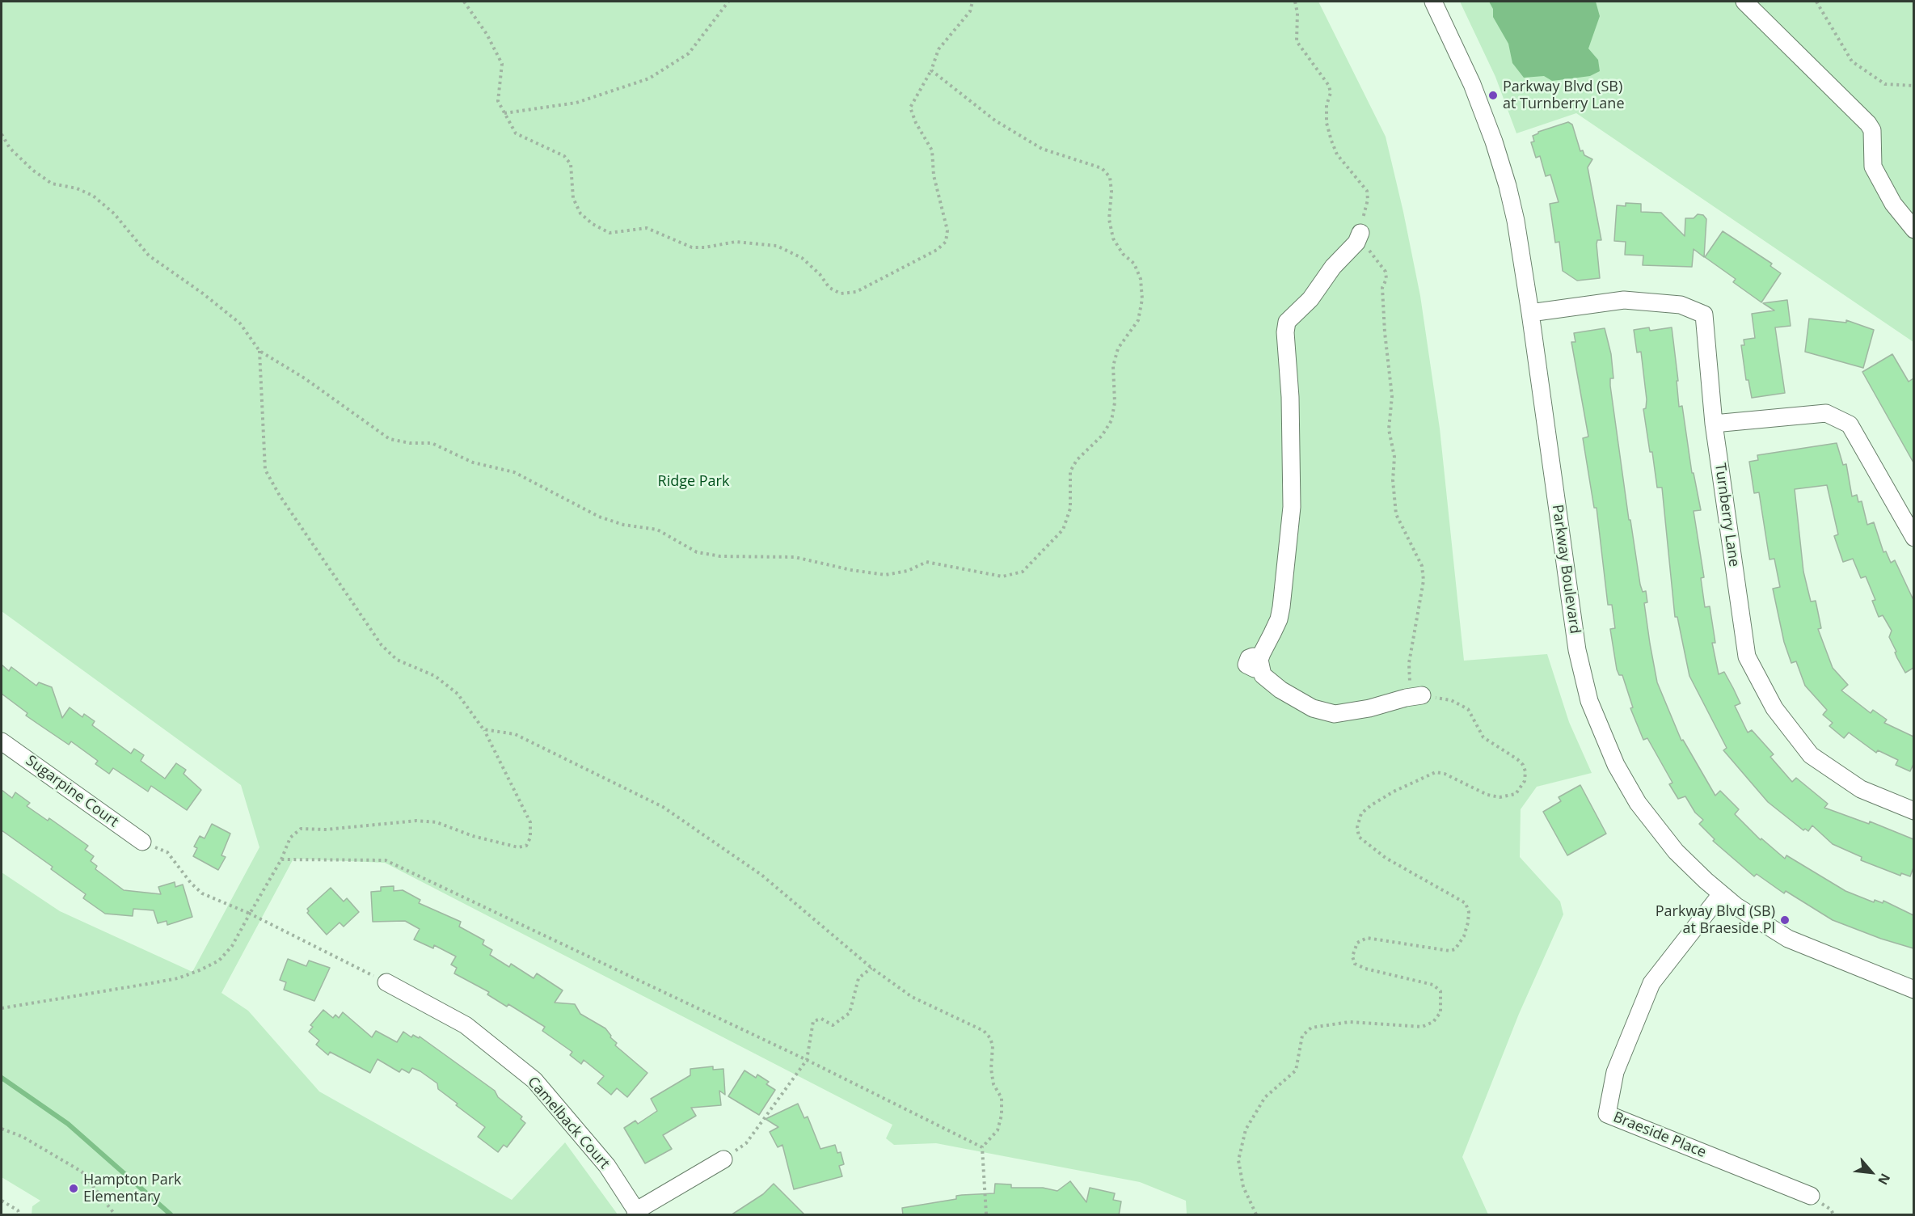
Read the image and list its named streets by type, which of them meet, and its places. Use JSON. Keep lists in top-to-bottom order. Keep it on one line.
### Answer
{"streets":{"street":["Turnberry Lane","Parkway Boulevard","Sugarpine Court","Camelback Court","Braeside Place"]},"crossings":[["Turnberry Lane","Parkway Boulevard"],["Parkway Boulevard","Braeside Place"]],"parks":["Ridge Park"],"places":["Parkway Blvd (SB) at Turnberry Lane","Parkway Blvd (SB) at Braeside Pl","Hampton Park Elementary"],"north":"bottom right"}
